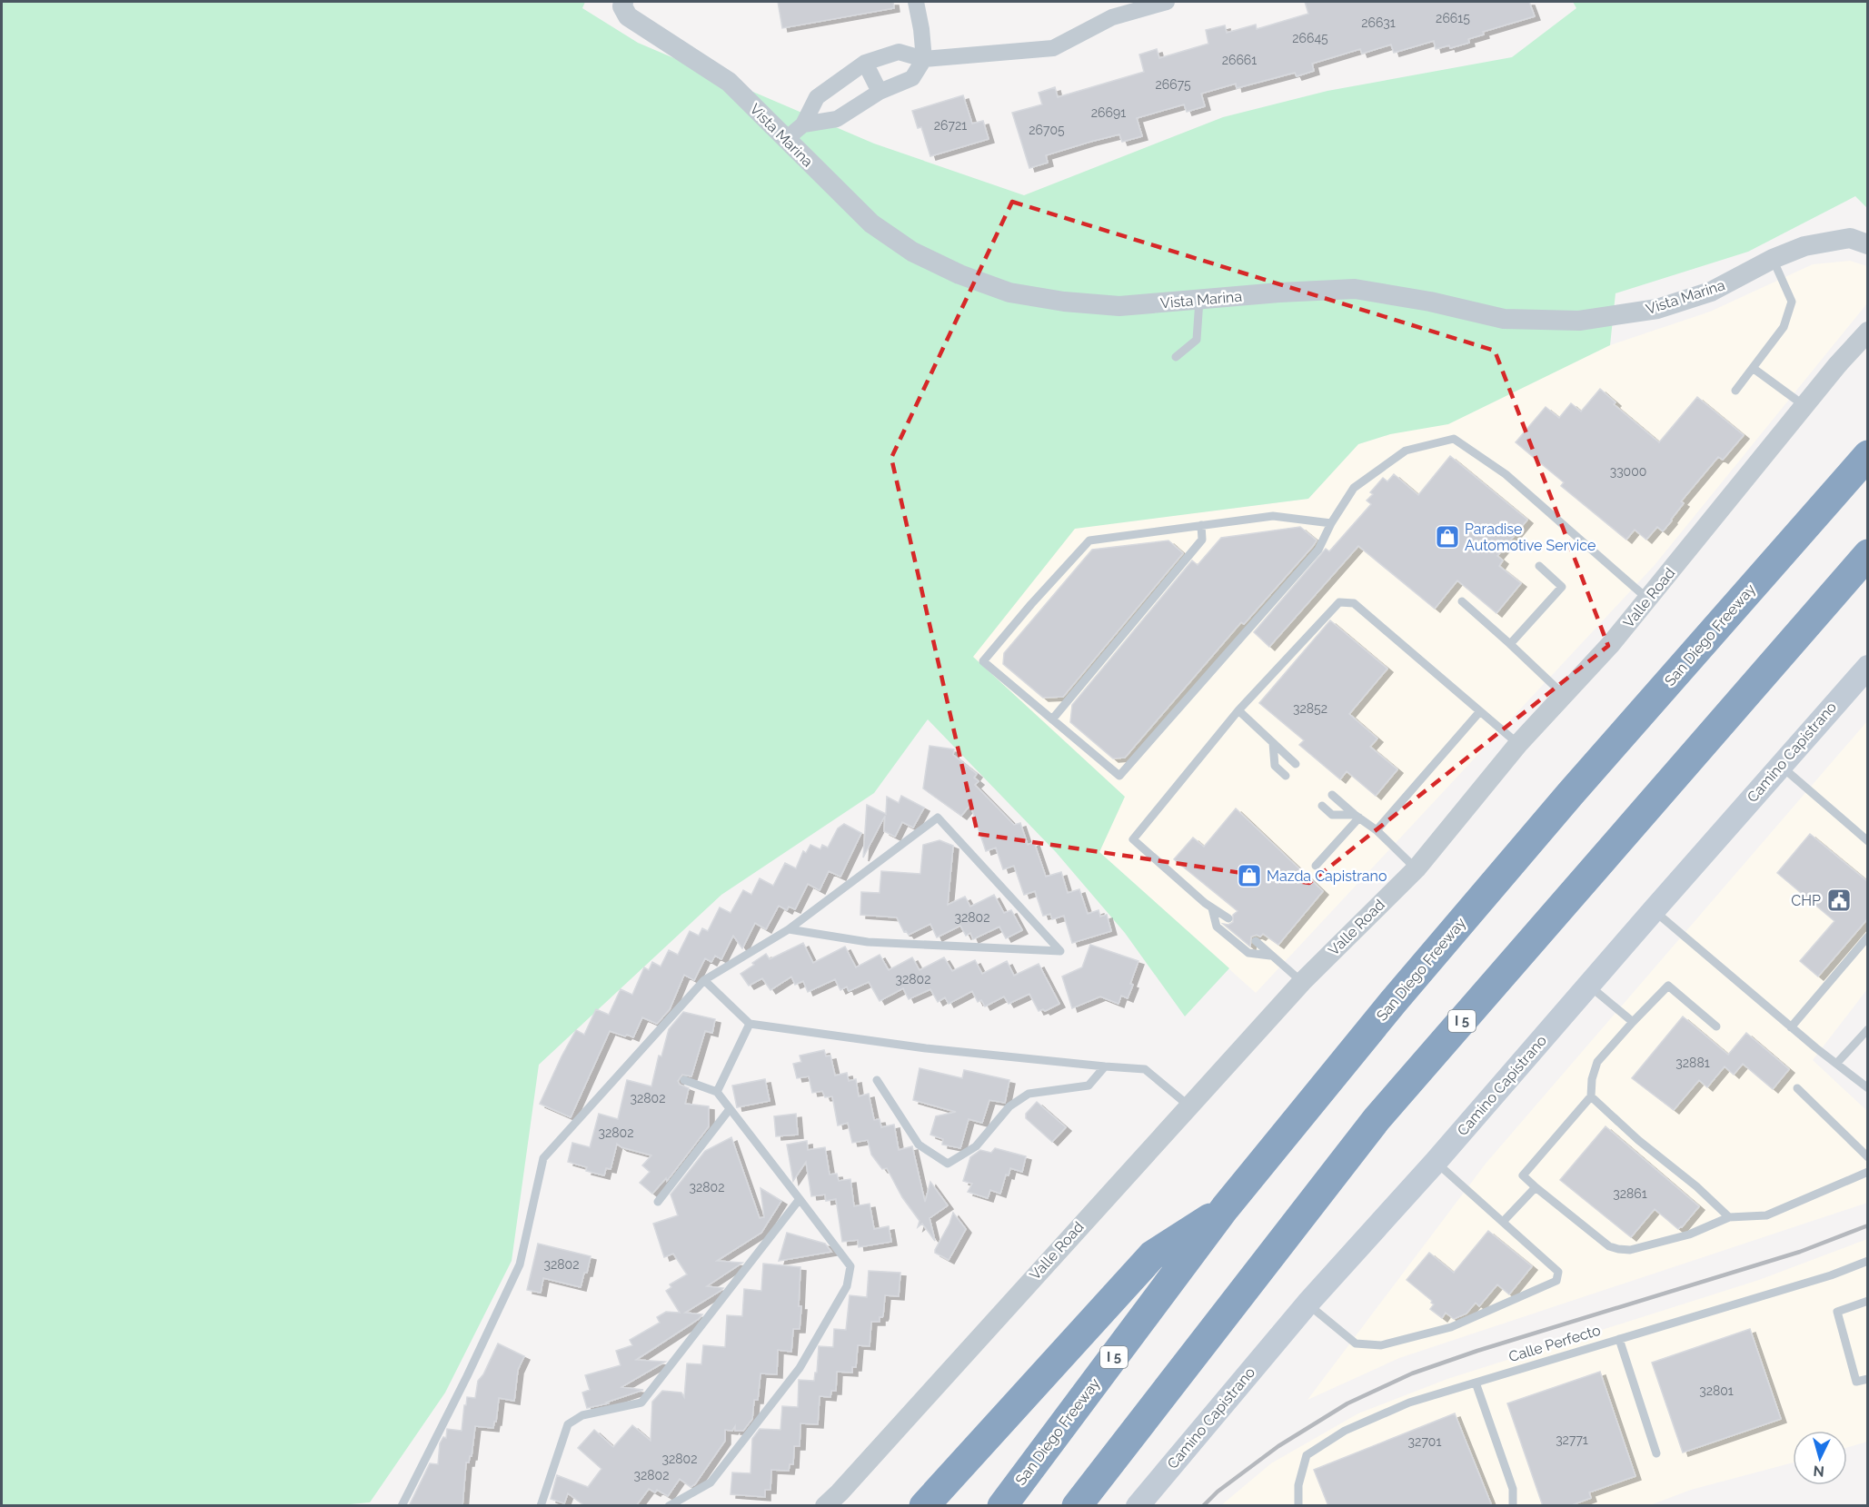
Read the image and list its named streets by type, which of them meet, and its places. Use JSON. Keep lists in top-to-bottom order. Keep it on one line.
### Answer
{"streets":{"highway":["San Diego Freeway","I 5"],"main road":["Camino Capistrano"],"street":["Vista Marina","Valle Road"],"lane":["Calle Perfecto"]},"places":{"shop":["Paradise Automotive Service","Mazda Capistrano"],"public building":["CHP"]},"house_numbers":["26615","26631","26645","26661","26675","26691","26721","26705","33000","32852","32802","32802","32881","32802","32802","32802","32861","32802","32801","32771","32701","32802","32802"],"north":"bottom"}
